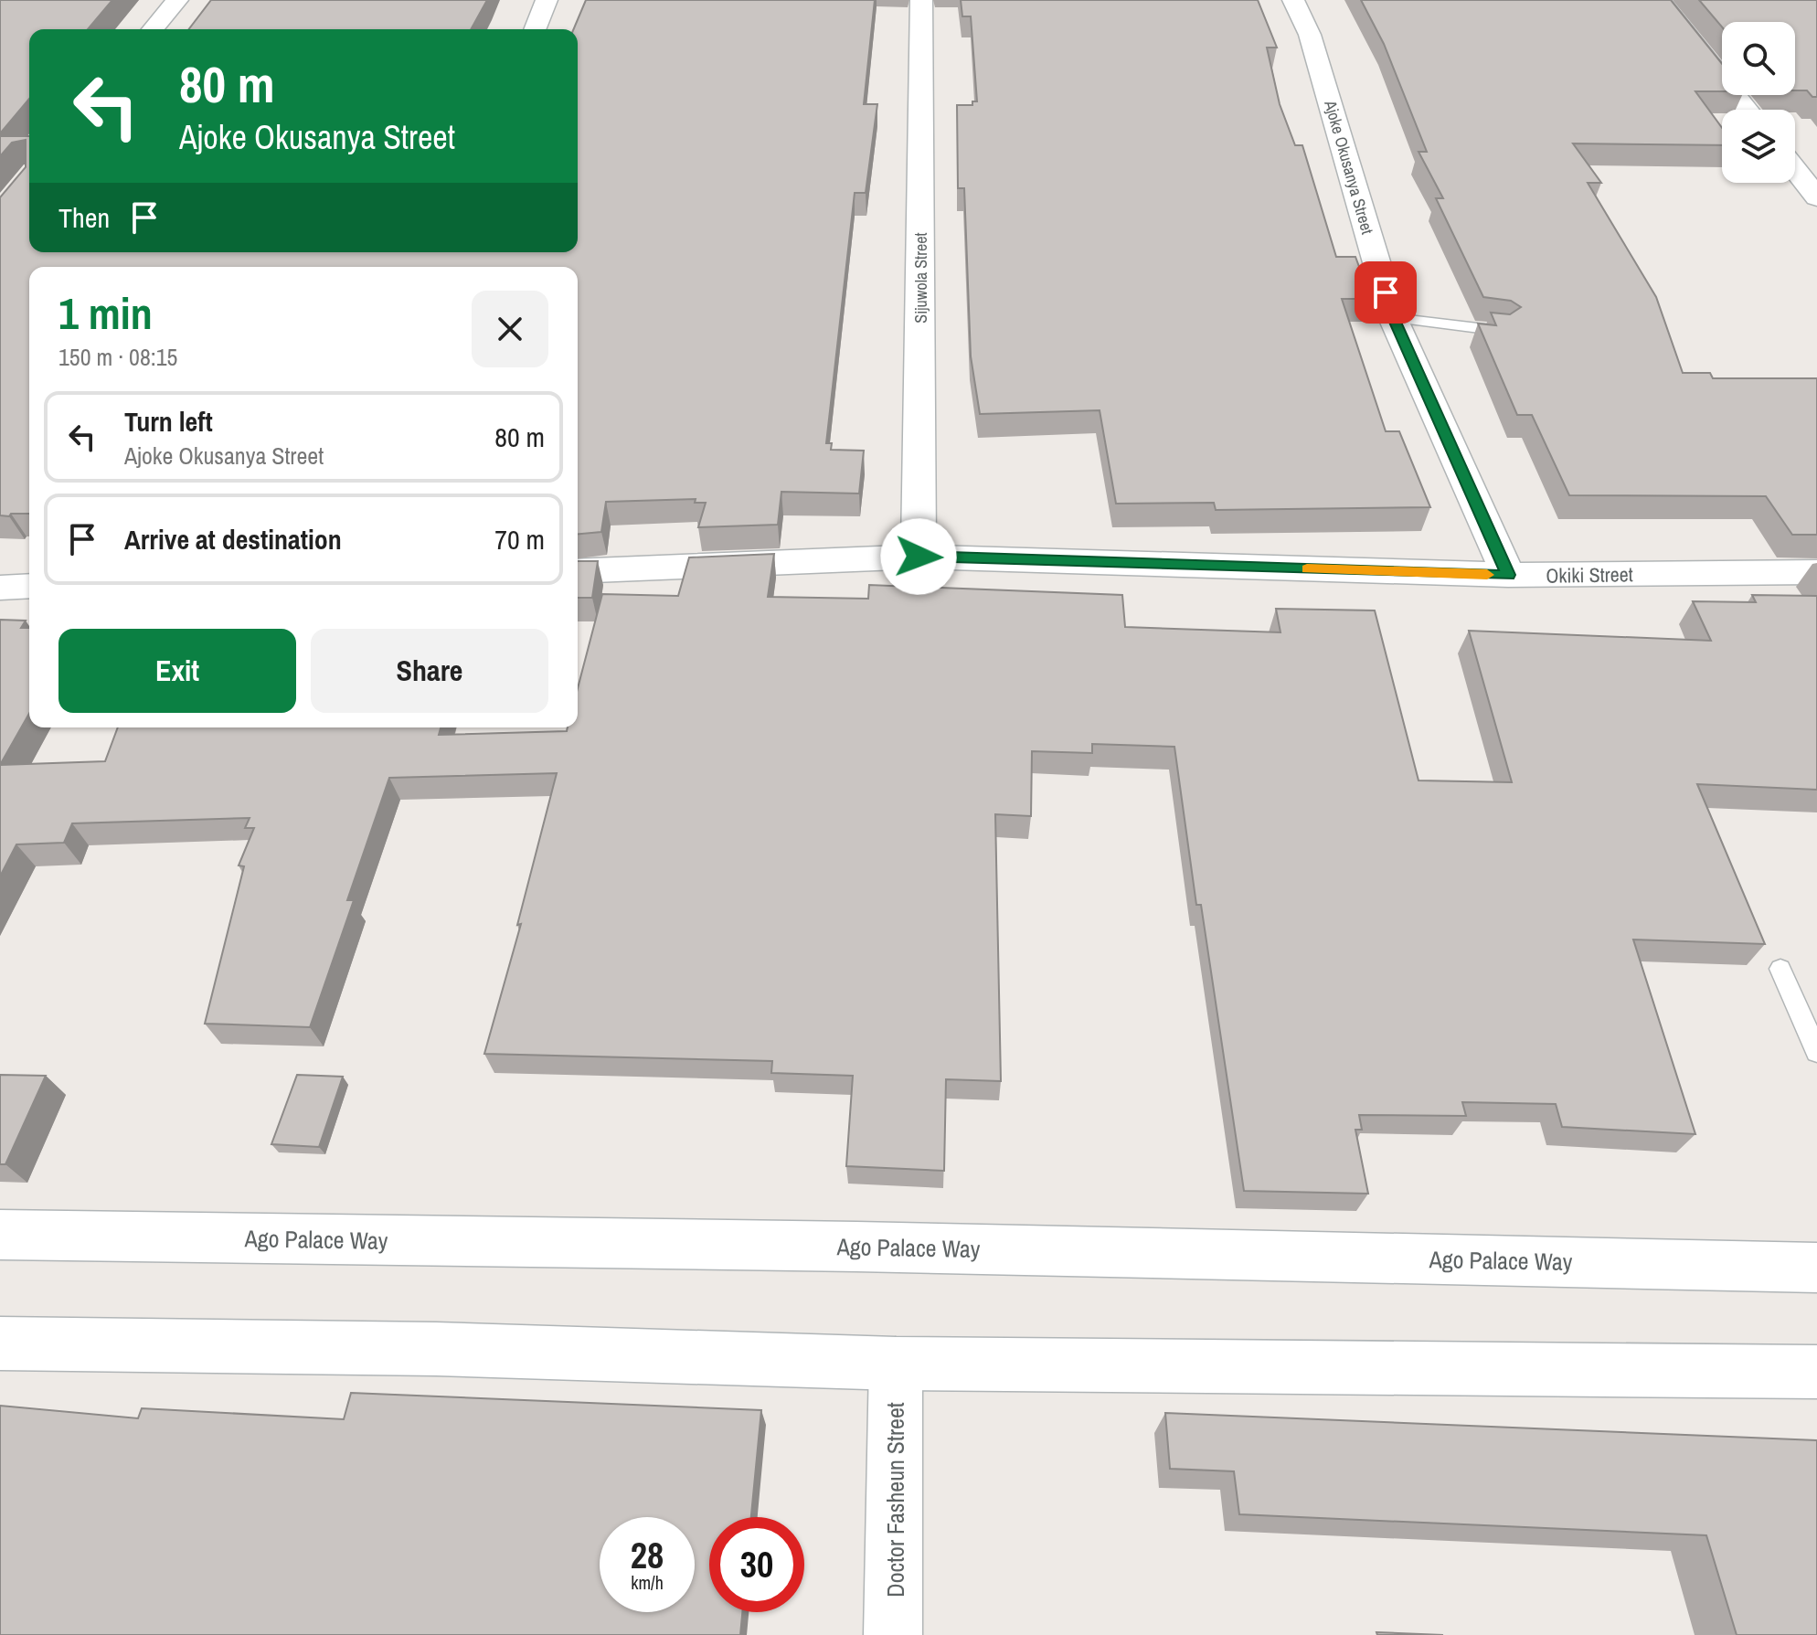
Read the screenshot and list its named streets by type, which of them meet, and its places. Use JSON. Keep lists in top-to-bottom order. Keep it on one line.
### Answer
{"streets":{"street":["Ajoke Okusanya Street","Sijuwola Street","Okiki Street","Ago Palace Way","Doctor Fasheun Street"]},"crossings":[["Ajoke Okusanya Street","Okiki Street"],["Sijuwola Street","Okiki Street"]],"page":{"turn":["80 m","Ajoke Okusanya Street"],"then":"Then","heading":["1 min","150 m · 08:15"],"list":[{"name":"Turn left","note":"Ajoke Okusanya Street","value":"80 m"},{"name":"Arrive at destination","value":"70 m"}],"buttons":["Exit","Share"],"speed":"28 km/h","limit":"30"}}
